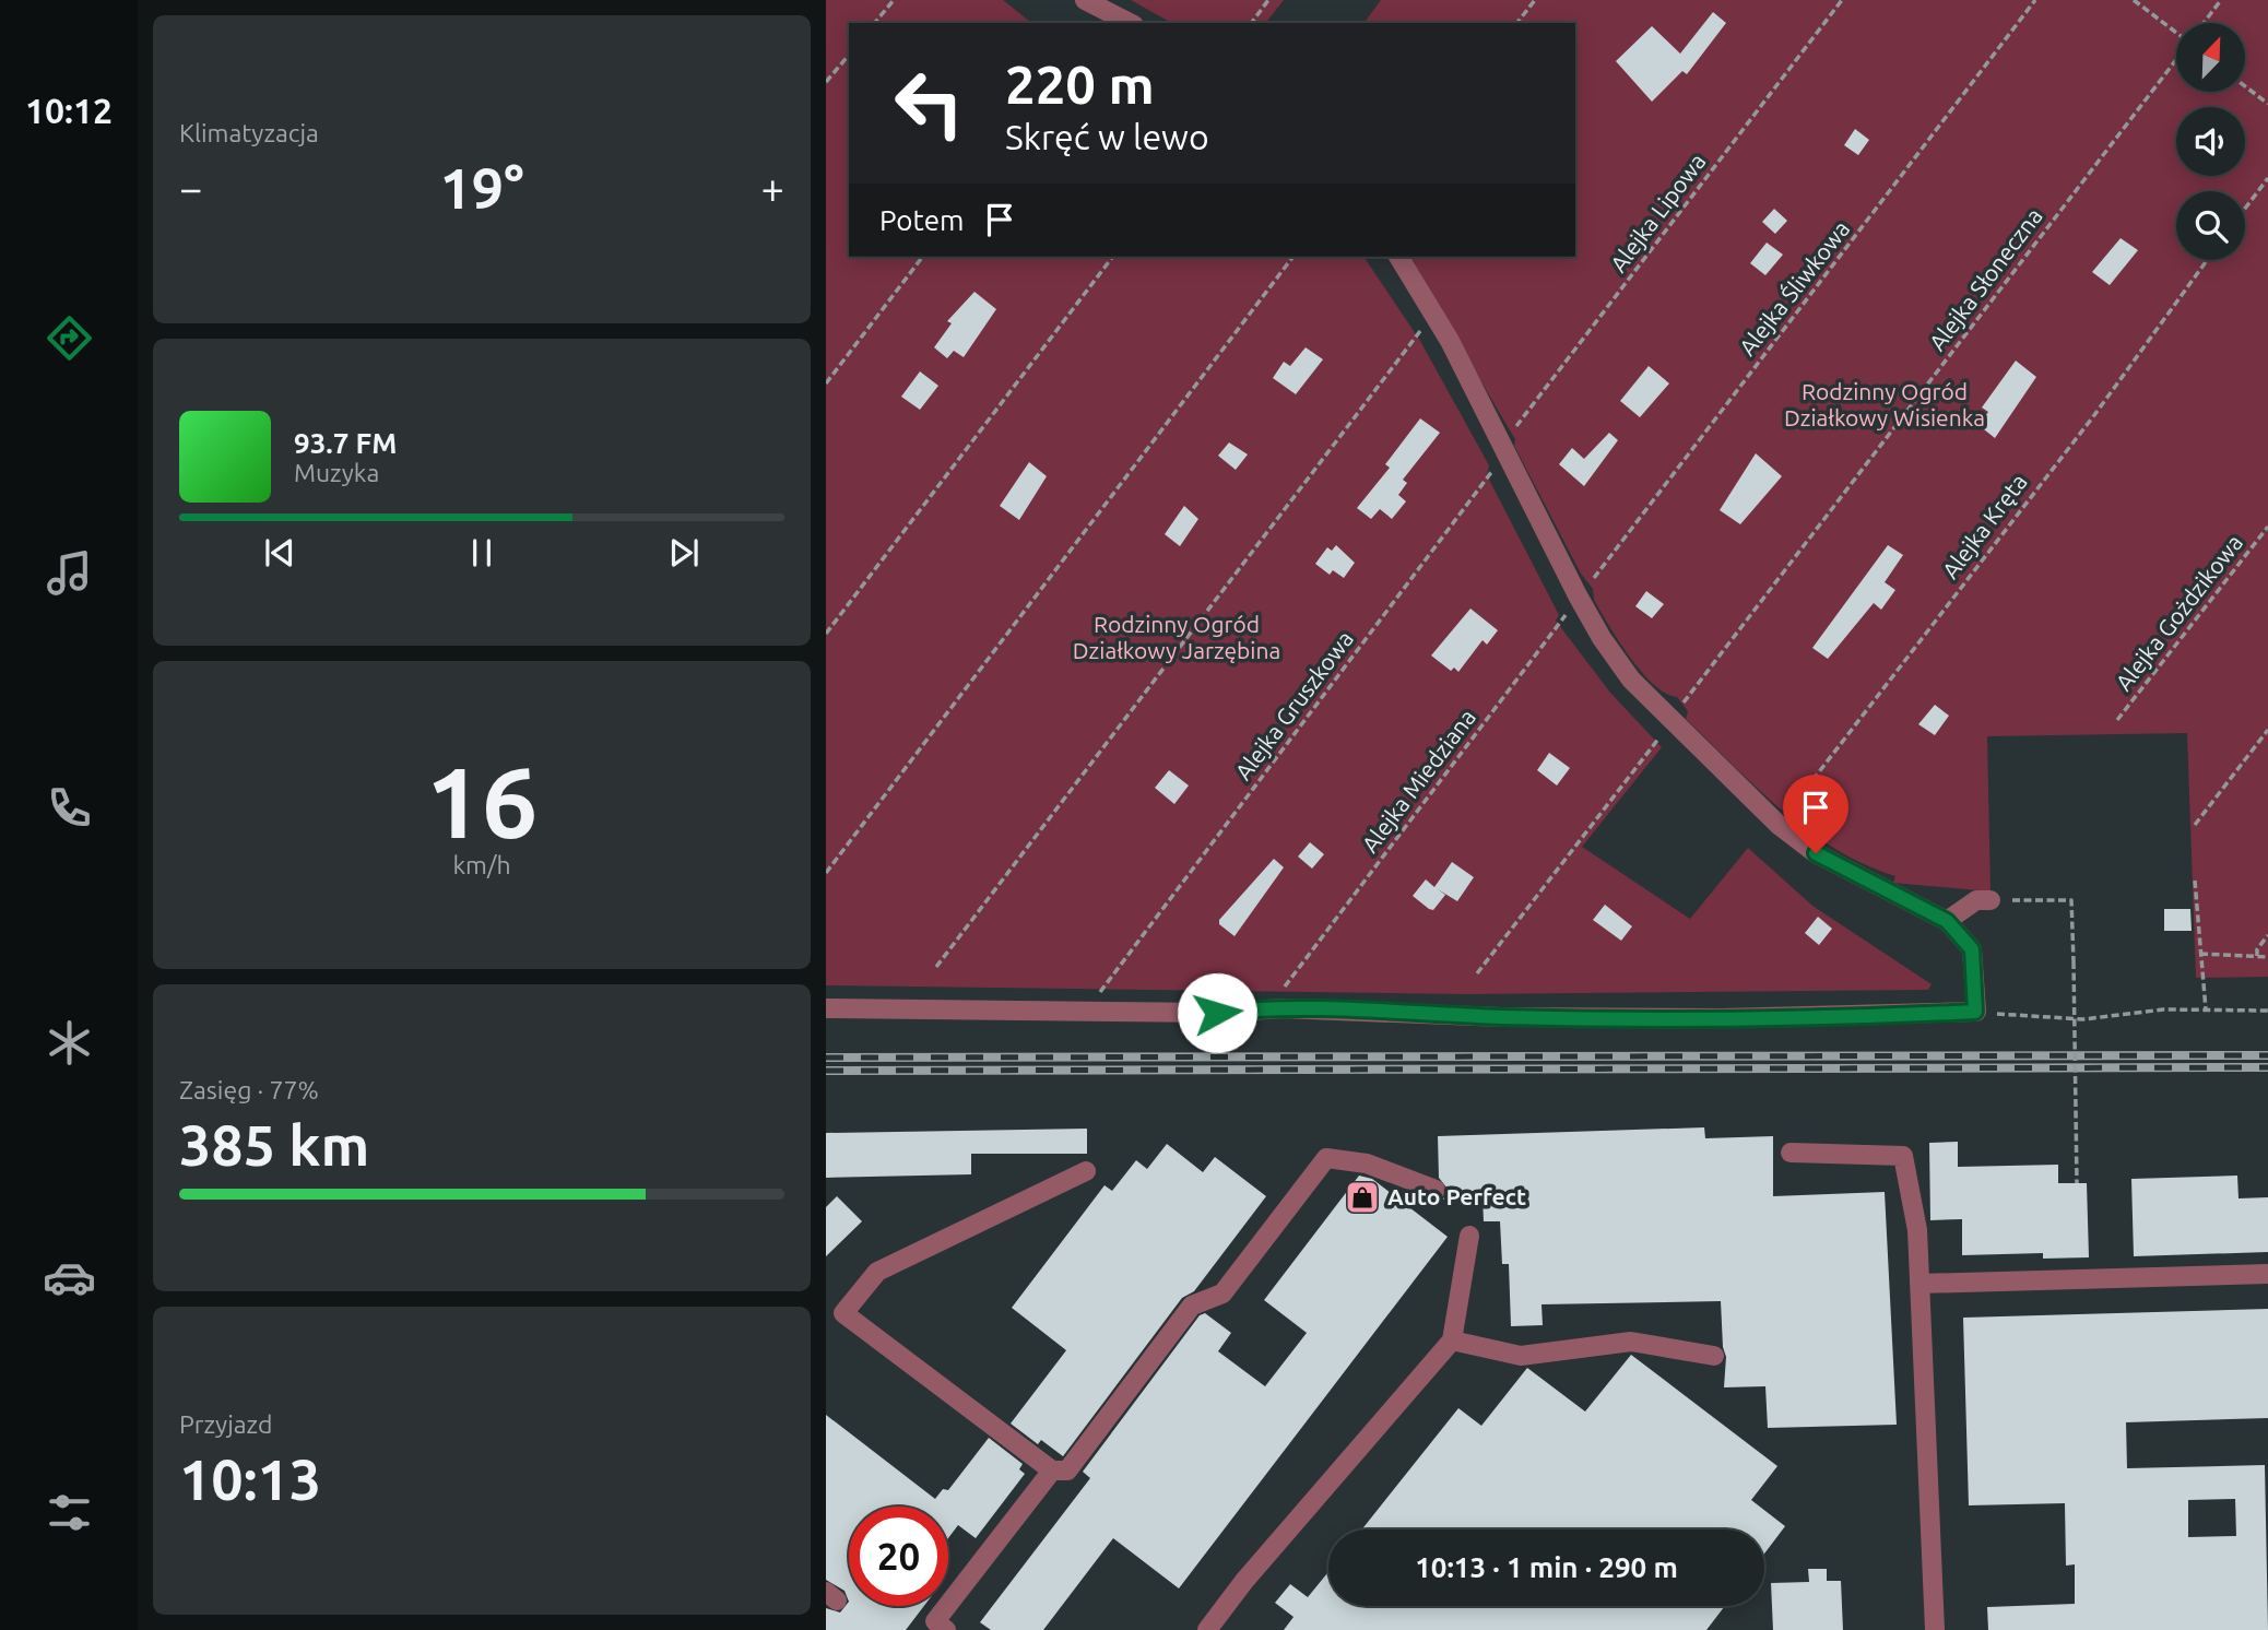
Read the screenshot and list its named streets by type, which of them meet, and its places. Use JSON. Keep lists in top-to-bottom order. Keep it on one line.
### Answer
{"streets":{"path":["Alejka Lipowa","Alejka Słoneczna","Alejka Śliwkowa","Alejka Kręta","Alejka Gożdzikowa","Alejka Gruszkowa","Alejka Miedziana"]},"crossings":[["Alejka Lipowa","Alejka Gruszkowa"],["Alejka Śliwkowa","Alejka Miedziana"]],"parks":["Rodzinny Ogród Działkowy Wisienka","Rodzinny Ogród Działkowy Jarzębina"],"places":{"shop":["Auto Perfect"]},"north":"top right","page":{"tabs":"10:12","tile":["Klimatyzacja",["16","km/h"],["Zasięg · 77%","385 km"],["Przyjazd","10:13"]],"turn":["220 m","Skręć w lewo"],"heat":["−","19°","+"],"then":"Potem","song":["93.7 FM","Muzyka"],"limit":"20","trip":"10:13 · 1 min · 290 m"}}
